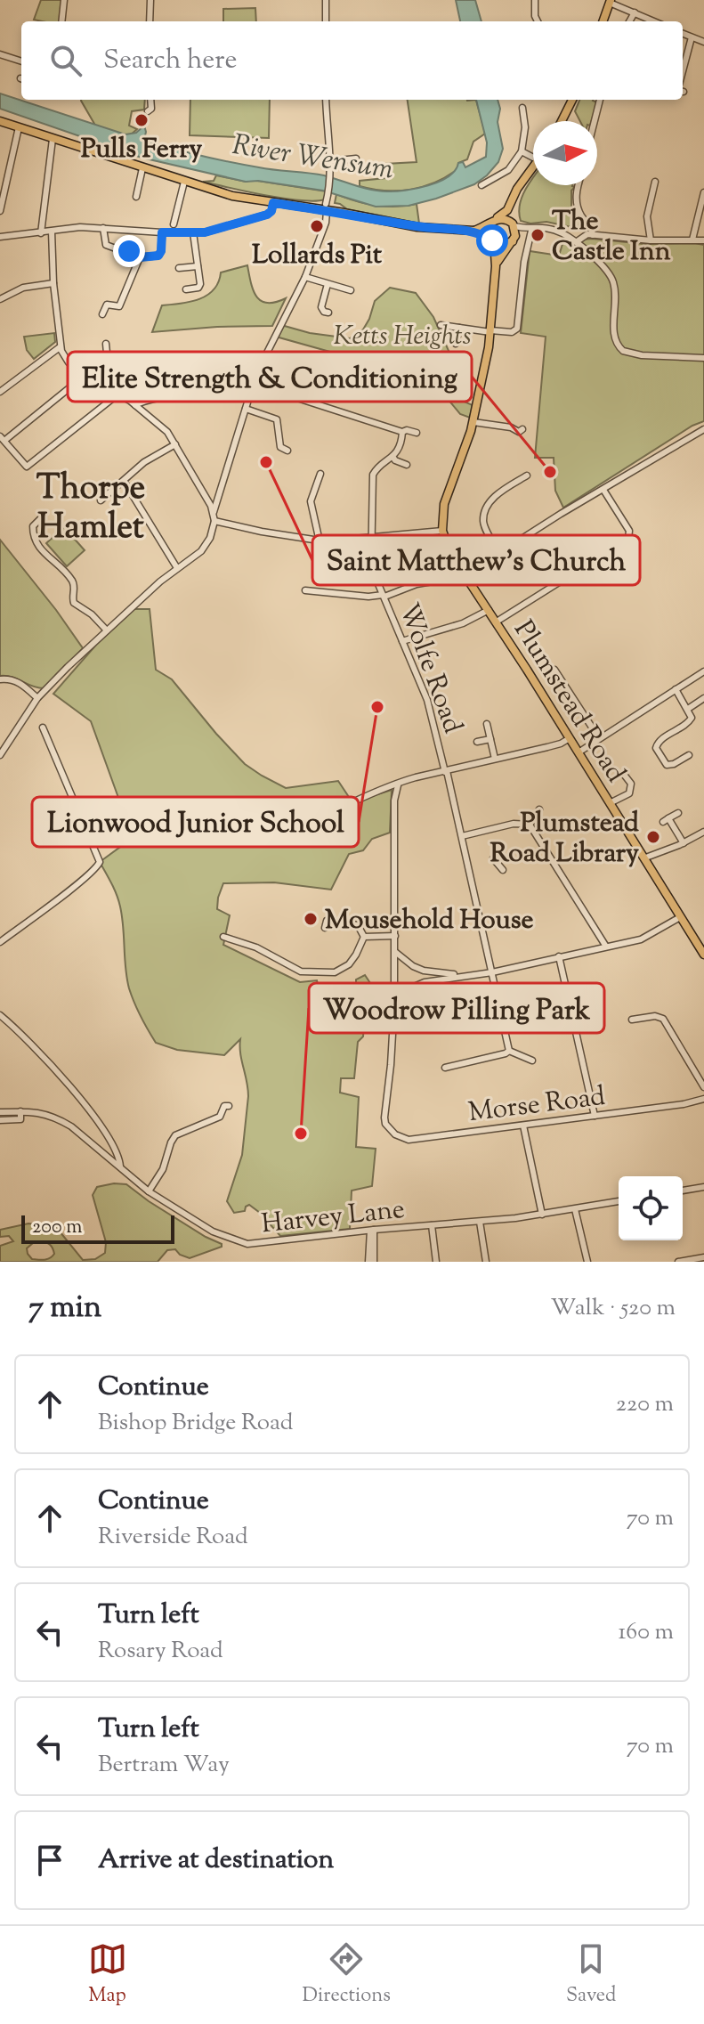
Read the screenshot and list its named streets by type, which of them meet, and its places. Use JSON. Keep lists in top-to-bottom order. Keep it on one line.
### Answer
{"streets":{"main road":["Plumstead Road"],"street":["Wolfe Road","Morse Road","Harvey Lane"]},"districts":["Thorpe Hamlet"],"water":["River Wensum"],"parks":["Ketts Heights"],"places":["Pulls Ferry","Lollards Pit","The Castle Inn","Saint Matthew's Church","Elite Strength & Conditioning","Lionwood Junior School","Plumstead Road Library","Mousehold House","Woodrow Pilling Park"],"scale_bar":"200 m","north":"right","page":{"search":"Search here","scale":"200 m","heading":["7 min","Walk · 520 m"],"list":[["Continue","Bishop Bridge Road","220 m"],["Continue","Riverside Road","70 m"],["Turn left","Rosary Road","160 m"],["Turn left","Bertram Way","70 m"],"Arrive at destination"],"nav":["Map","Directions","Saved"]}}
